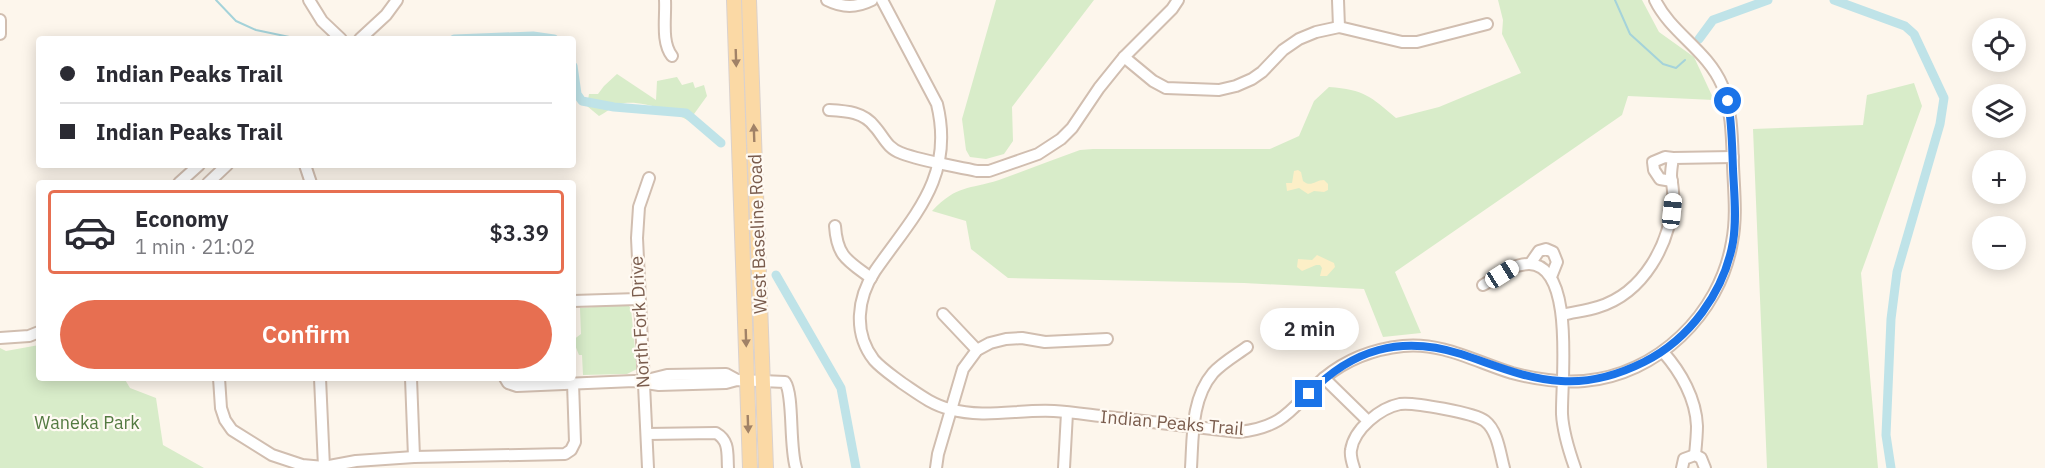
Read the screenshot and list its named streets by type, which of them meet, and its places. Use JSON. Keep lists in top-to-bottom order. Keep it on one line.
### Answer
{"streets":{"main road":["West Baseline Road"],"street":["North Fork Drive","Indian Peaks Trail"]},"parks":["Waneka Park"],"page":{"map_buttons":["+","−"],"banner":["Indian Peaks Trail","Indian Peaks Trail"],"list":[{"name":"Economy","note":"1 min · 21:02","value":"$3.39"}],"buttons":"Confirm","bubble":"2 min"}}
